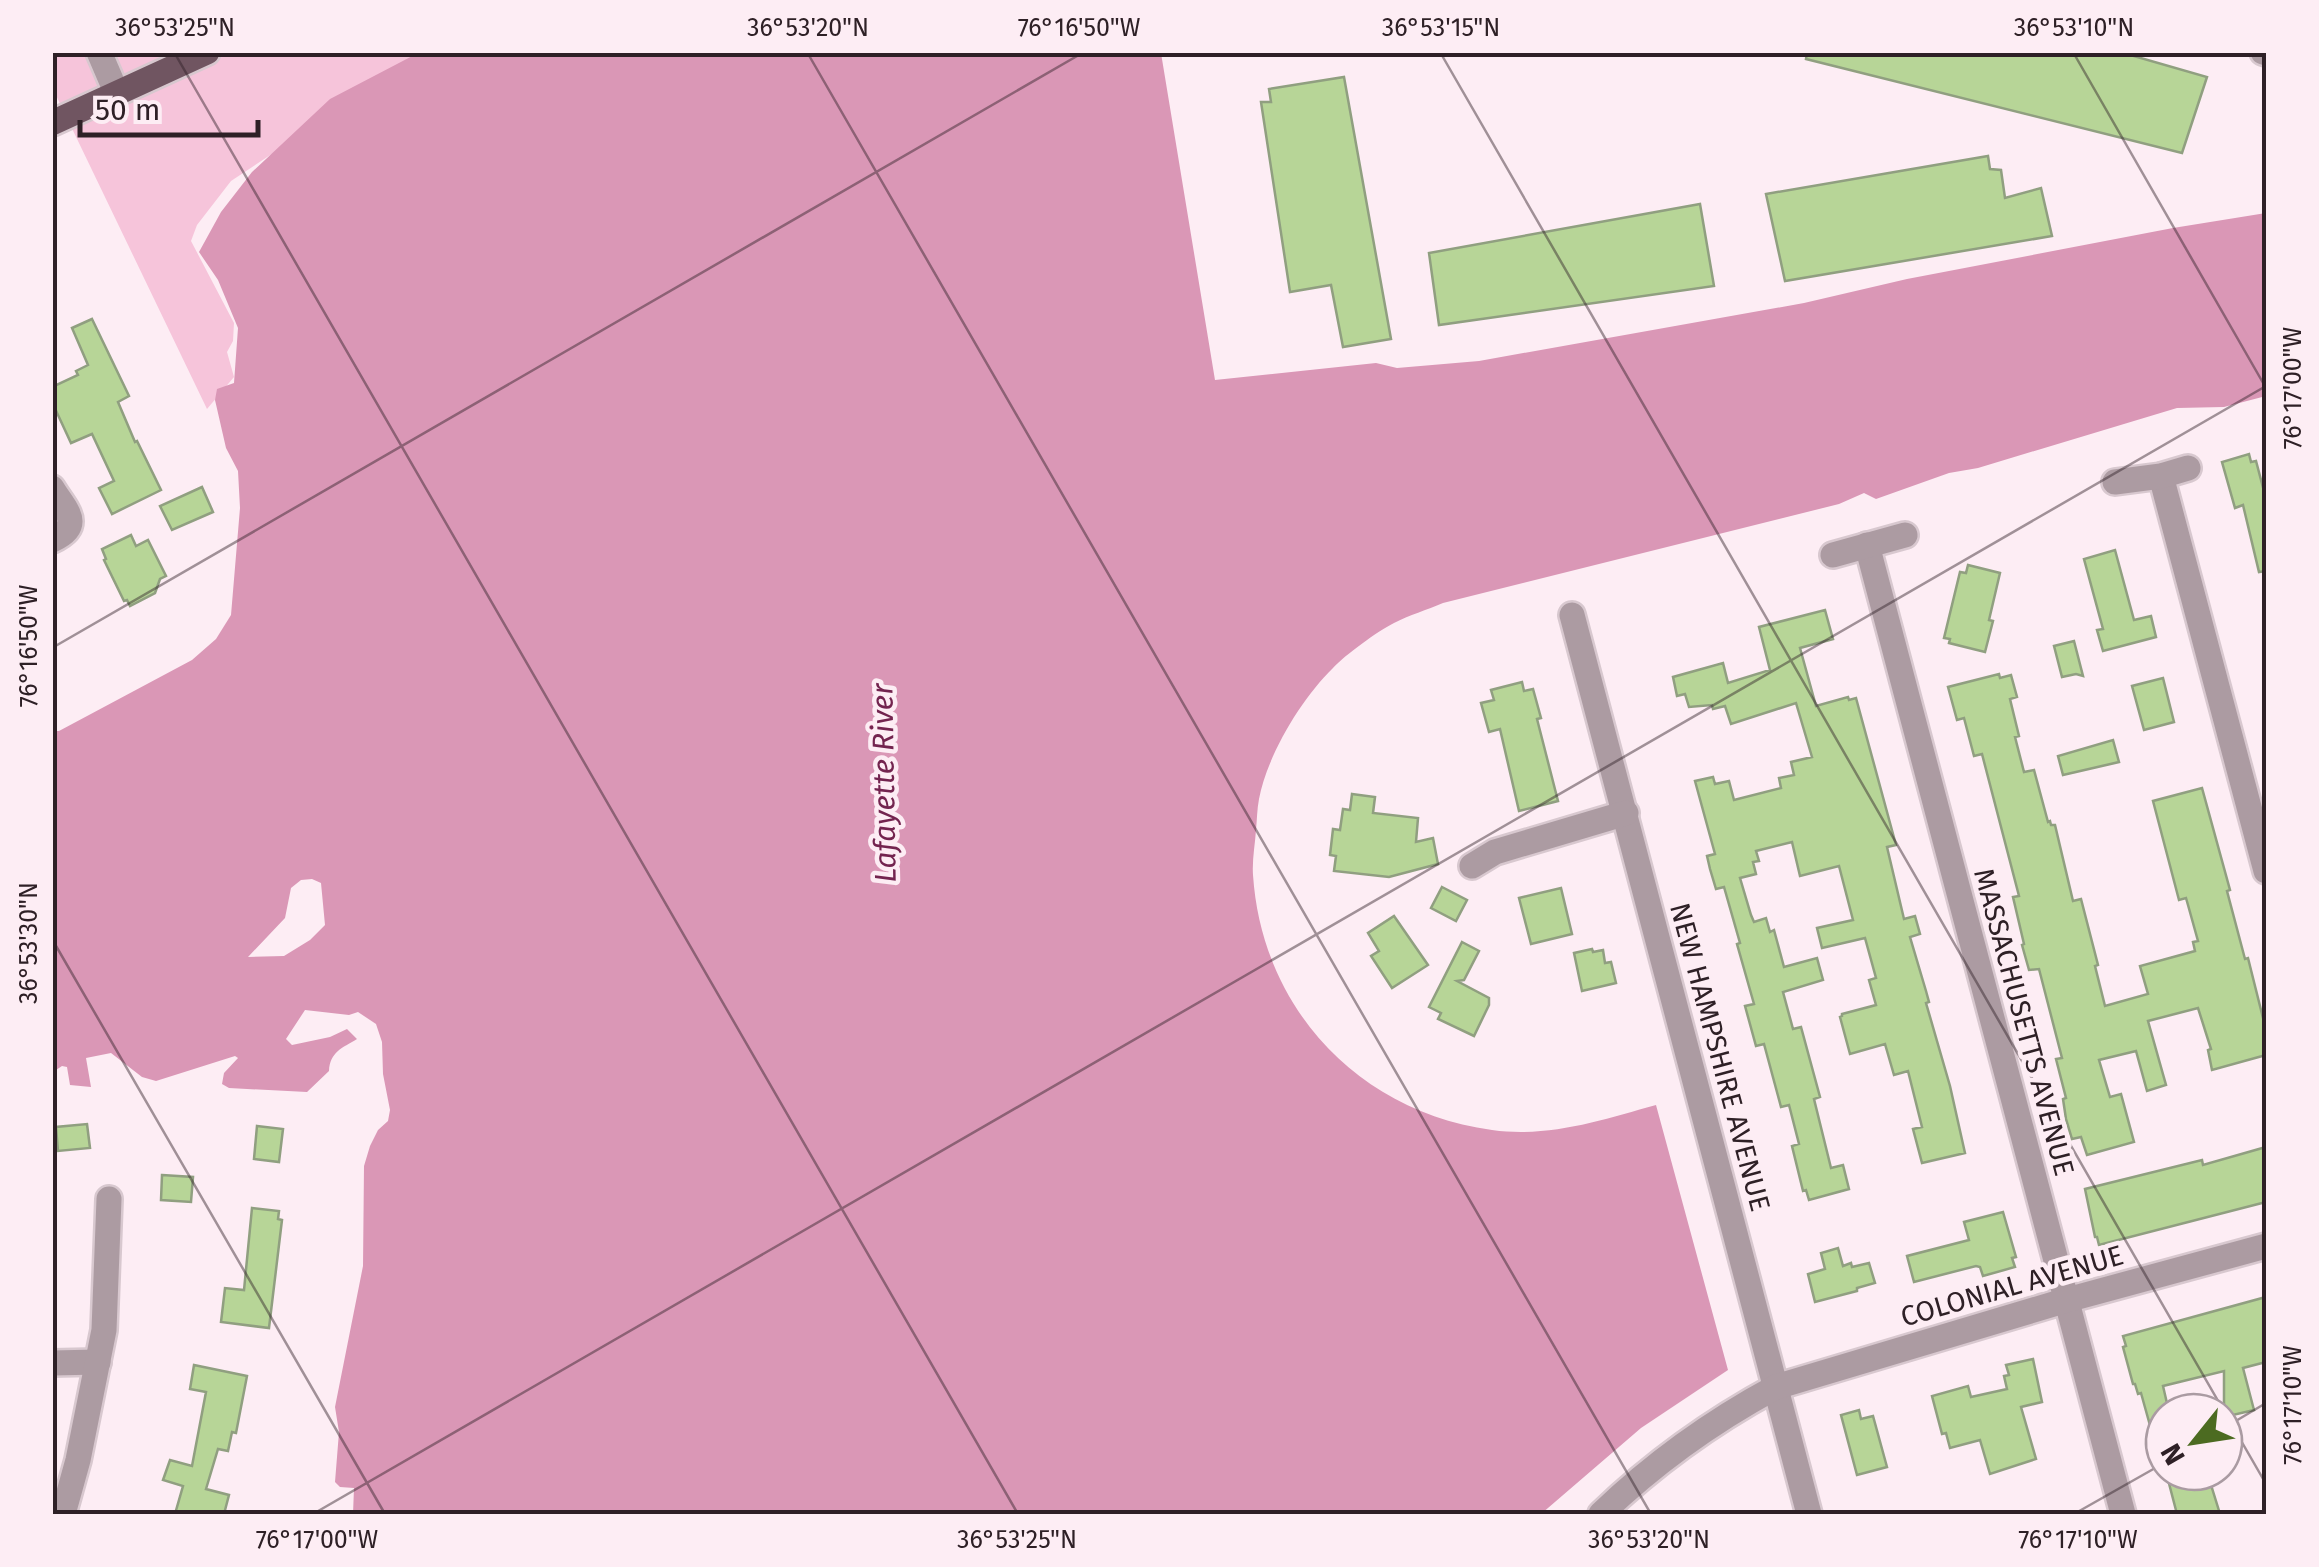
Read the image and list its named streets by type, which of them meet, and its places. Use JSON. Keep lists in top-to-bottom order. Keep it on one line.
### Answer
{"streets":{"street":["MASSACHUSETTS AVENUE","NEW HAMPSHIRE AVENUE","COLONIAL AVENUE"]},"crossings":[["MASSACHUSETTS AVENUE","COLONIAL AVENUE"],["NEW HAMPSHIRE AVENUE","COLONIAL AVENUE"]],"water":["Lafayette River"],"scale_bar":"50 m","north":"bottom left","coordinates":["36°53'25\"N","36°53'20\"N","76°16'50\"W","36°53'15\"N","36°53'10\"N","76°17'00\"W","36°53'30\"N","76°17'10\"W"]}
